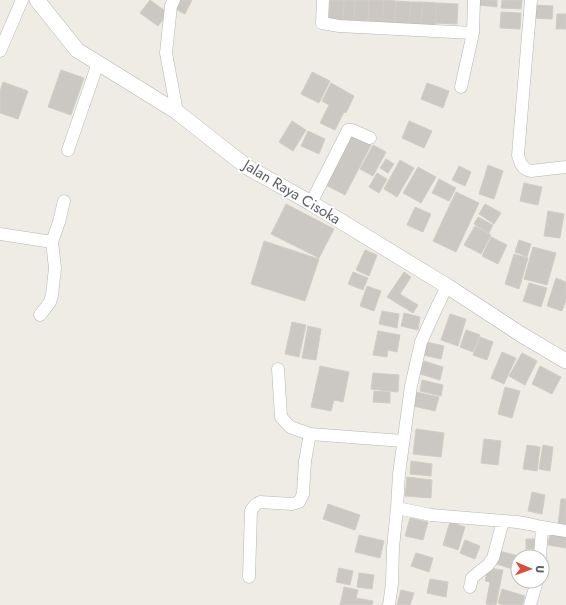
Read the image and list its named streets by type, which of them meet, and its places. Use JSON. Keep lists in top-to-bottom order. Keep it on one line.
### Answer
{"streets":{"street":["Jalan Raya Cisoka"]},"north":"right"}
